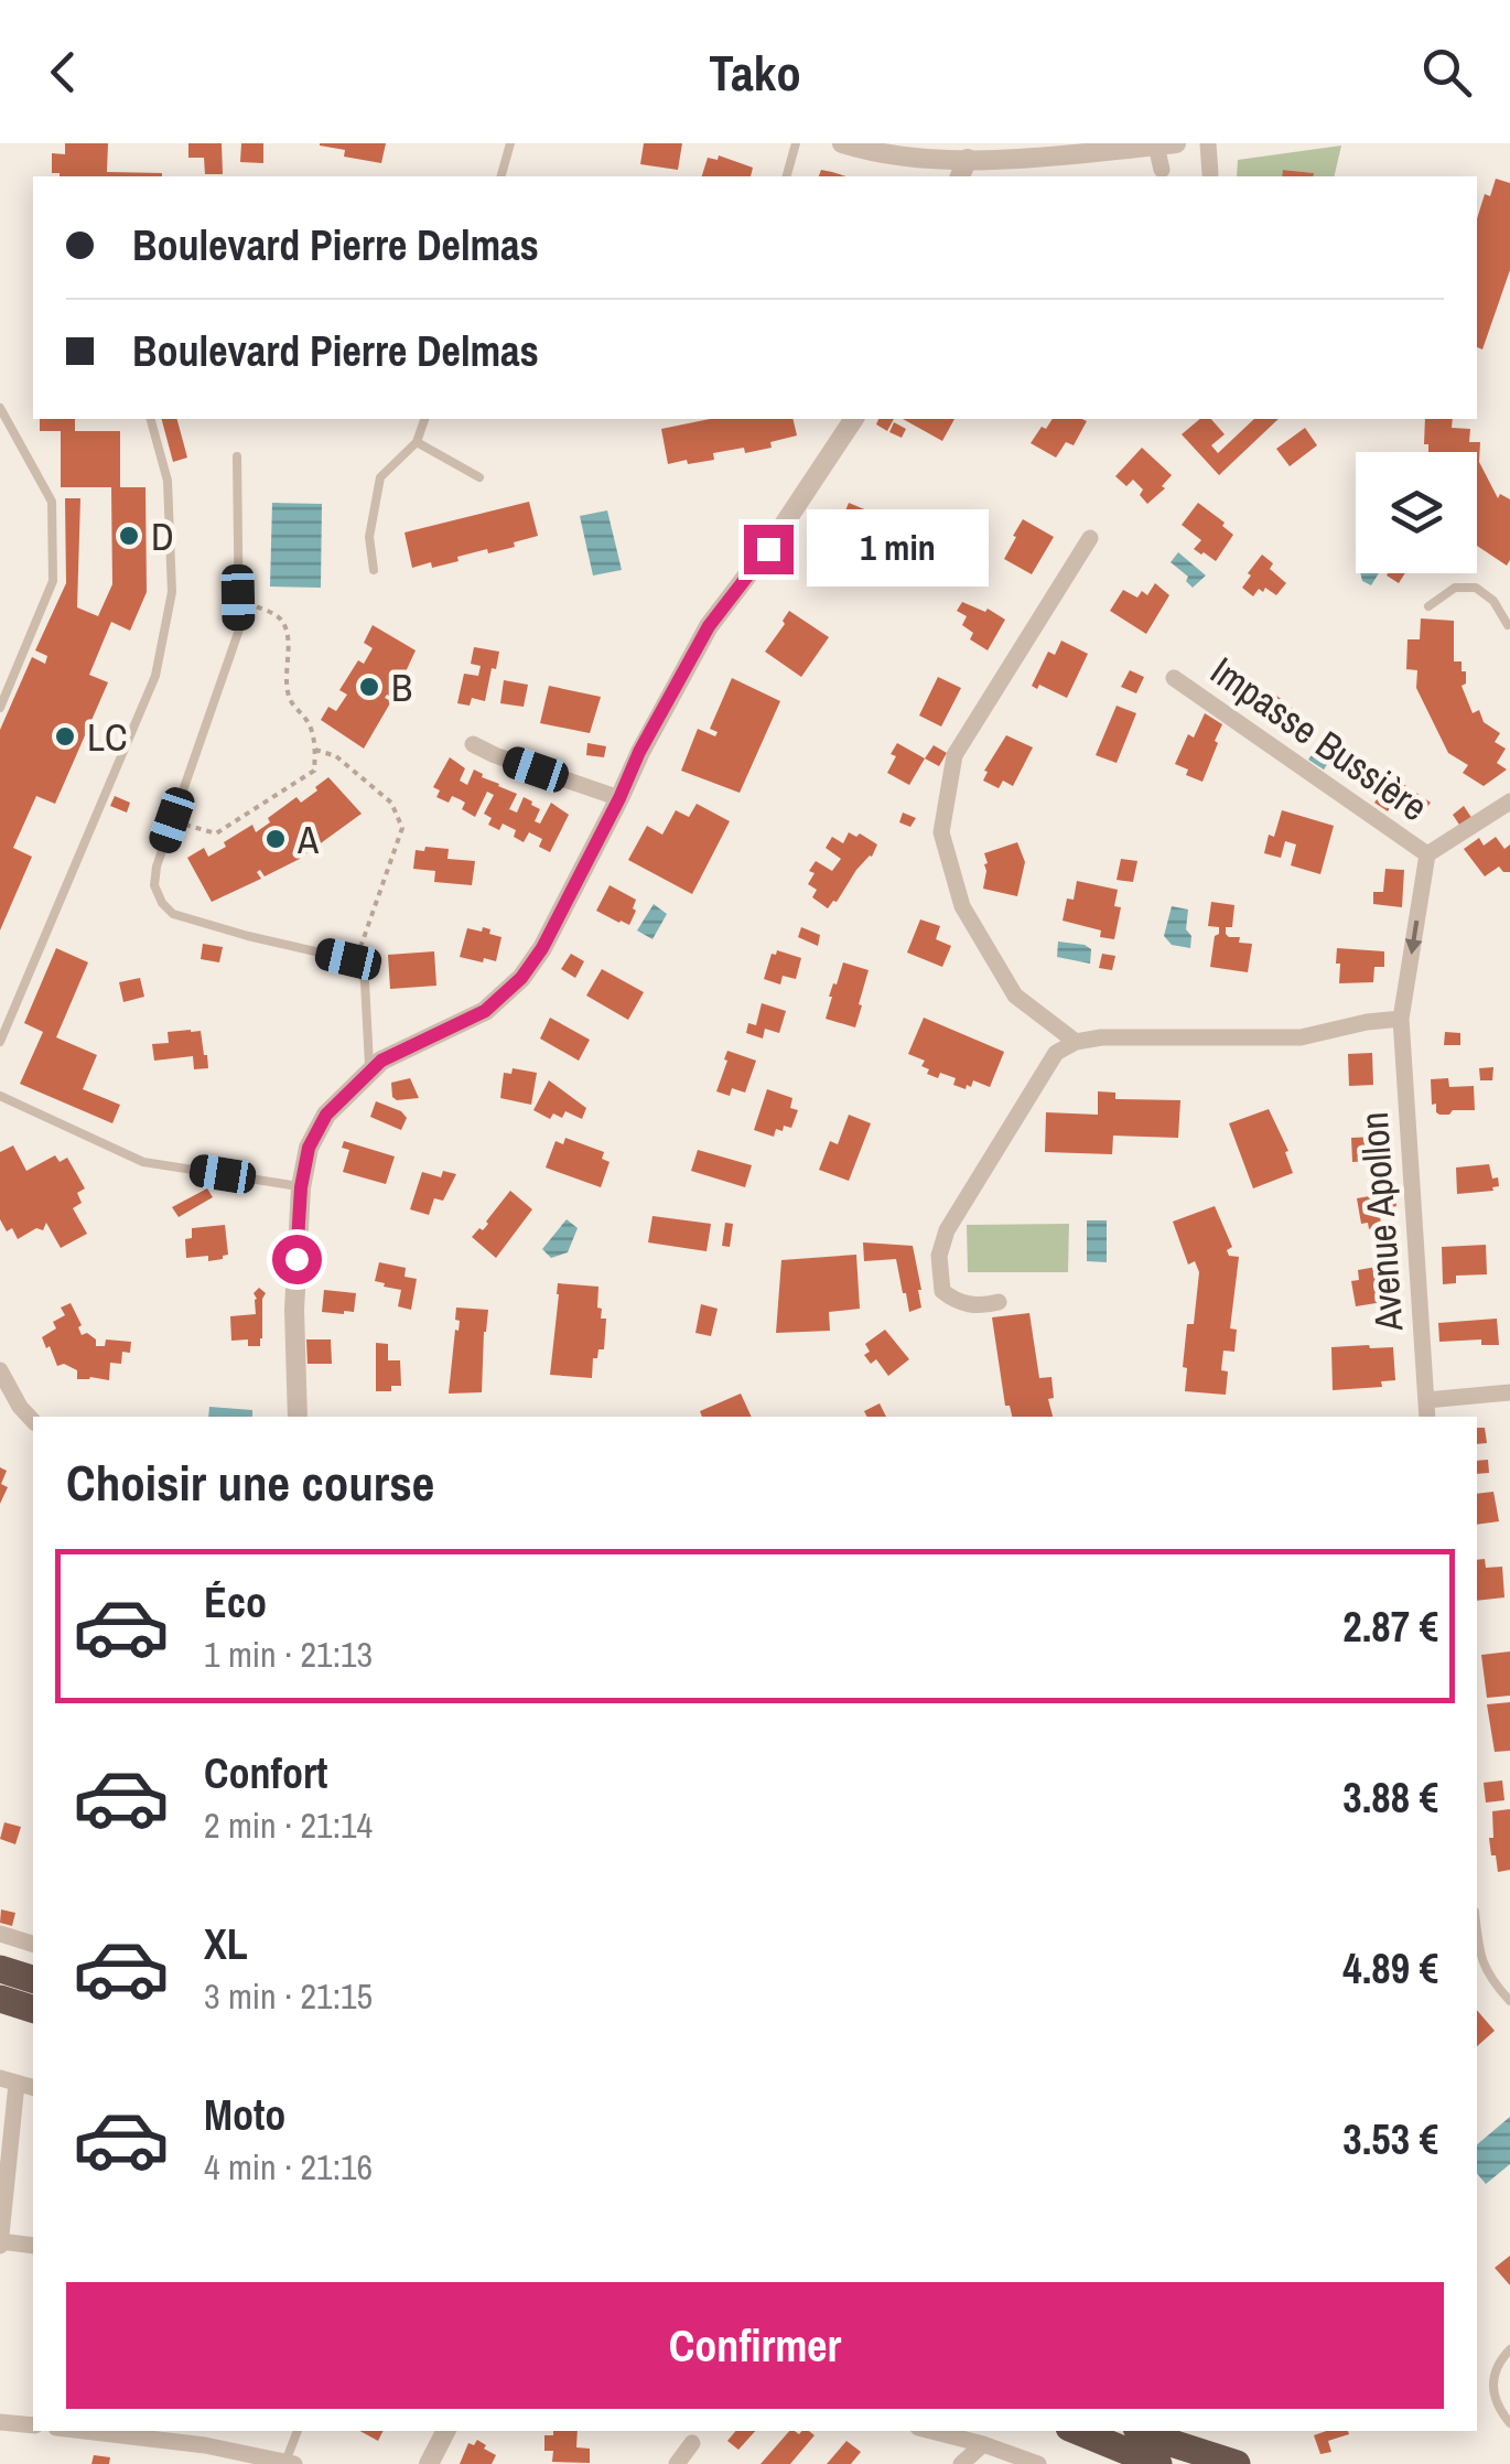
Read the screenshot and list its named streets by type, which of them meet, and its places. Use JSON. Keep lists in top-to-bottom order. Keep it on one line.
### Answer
{"streets":{"street":["Impasse Bussière","Avenue Apollon"]},"crossings":[["Impasse Bussière","Avenue Apollon"]],"places":["D","B","LC","A"],"page":{"header":"Tako","banner":["Boulevard Pierre Delmas","Boulevard Pierre Delmas"],"bubble":"1 min","heading":"Choisir une course","list":[{"name":"Éco","note":"1 min · 21:13","value":"2.87 €"},{"name":"Confort","note":"2 min · 21:14","value":"3.88 €"},{"name":"XL","note":"3 min · 21:15","value":"4.89 €"},{"name":"Moto","note":"4 min · 21:16","value":"3.53 €"}],"buttons":"Confirmer"}}
